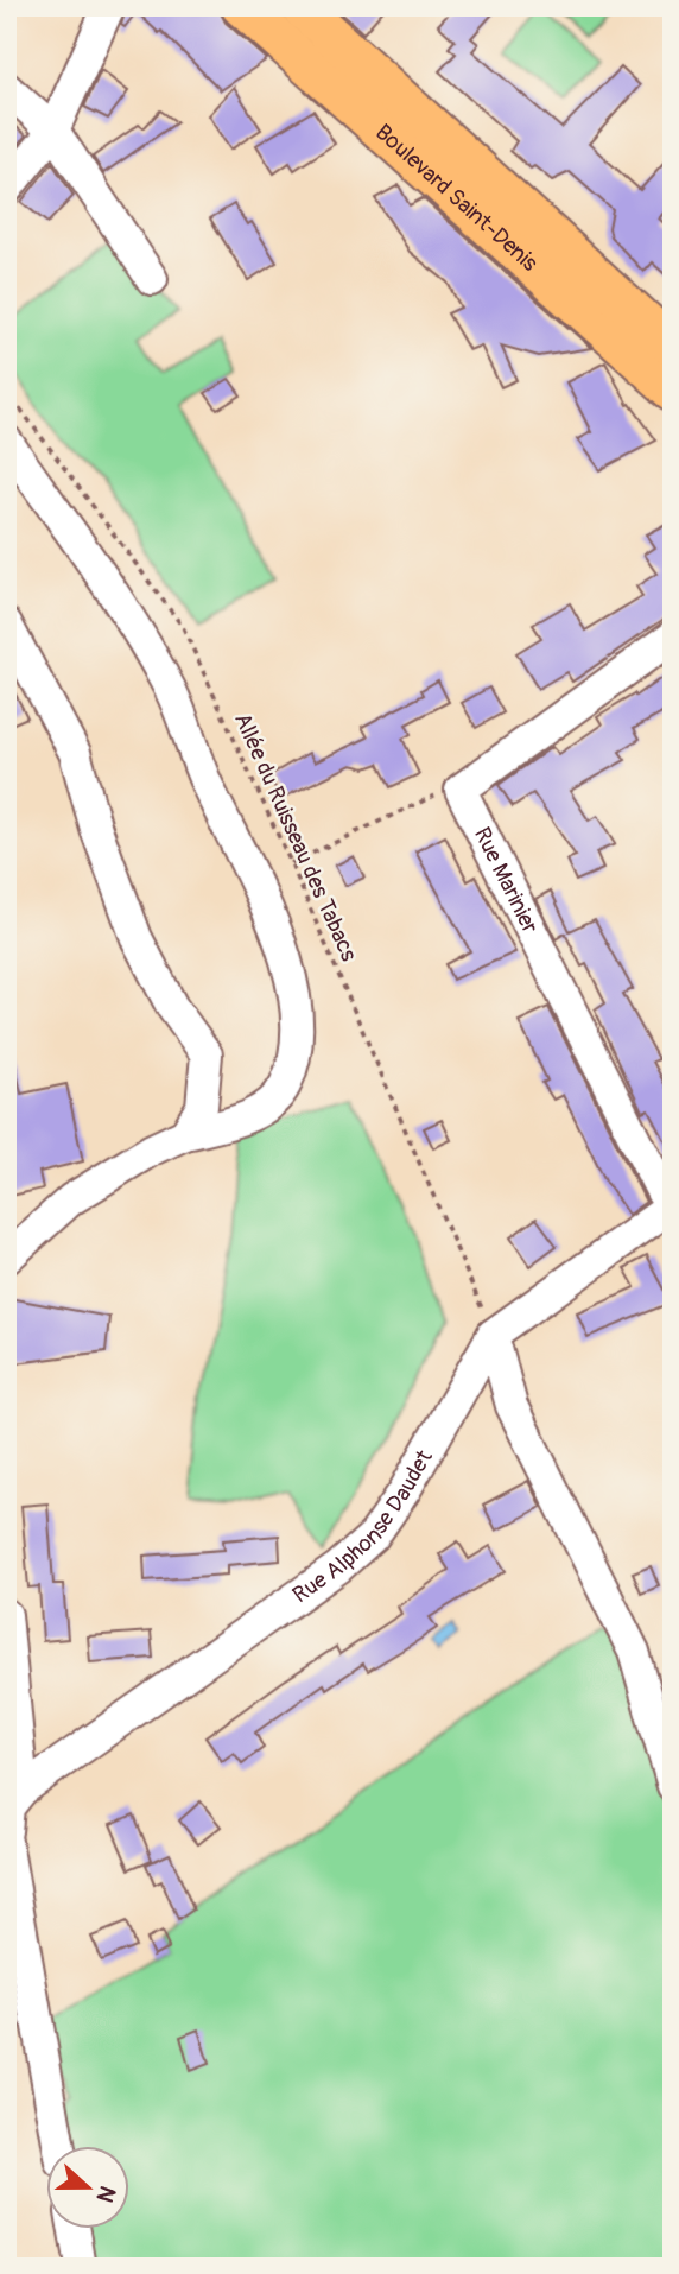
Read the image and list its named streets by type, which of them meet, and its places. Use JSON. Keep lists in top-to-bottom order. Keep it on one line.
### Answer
{"streets":{"main road":["Boulevard Saint-Denis"],"street":["Rue Marinier","Rue Alphonse Daudet"],"path":["Allée du Ruisseau des Tabacs"]},"crossings":[["Allée du Ruisseau des Tabacs","Rue Alphonse Daudet"],["Rue Marinier","Rue Alphonse Daudet"]],"north":"right"}
